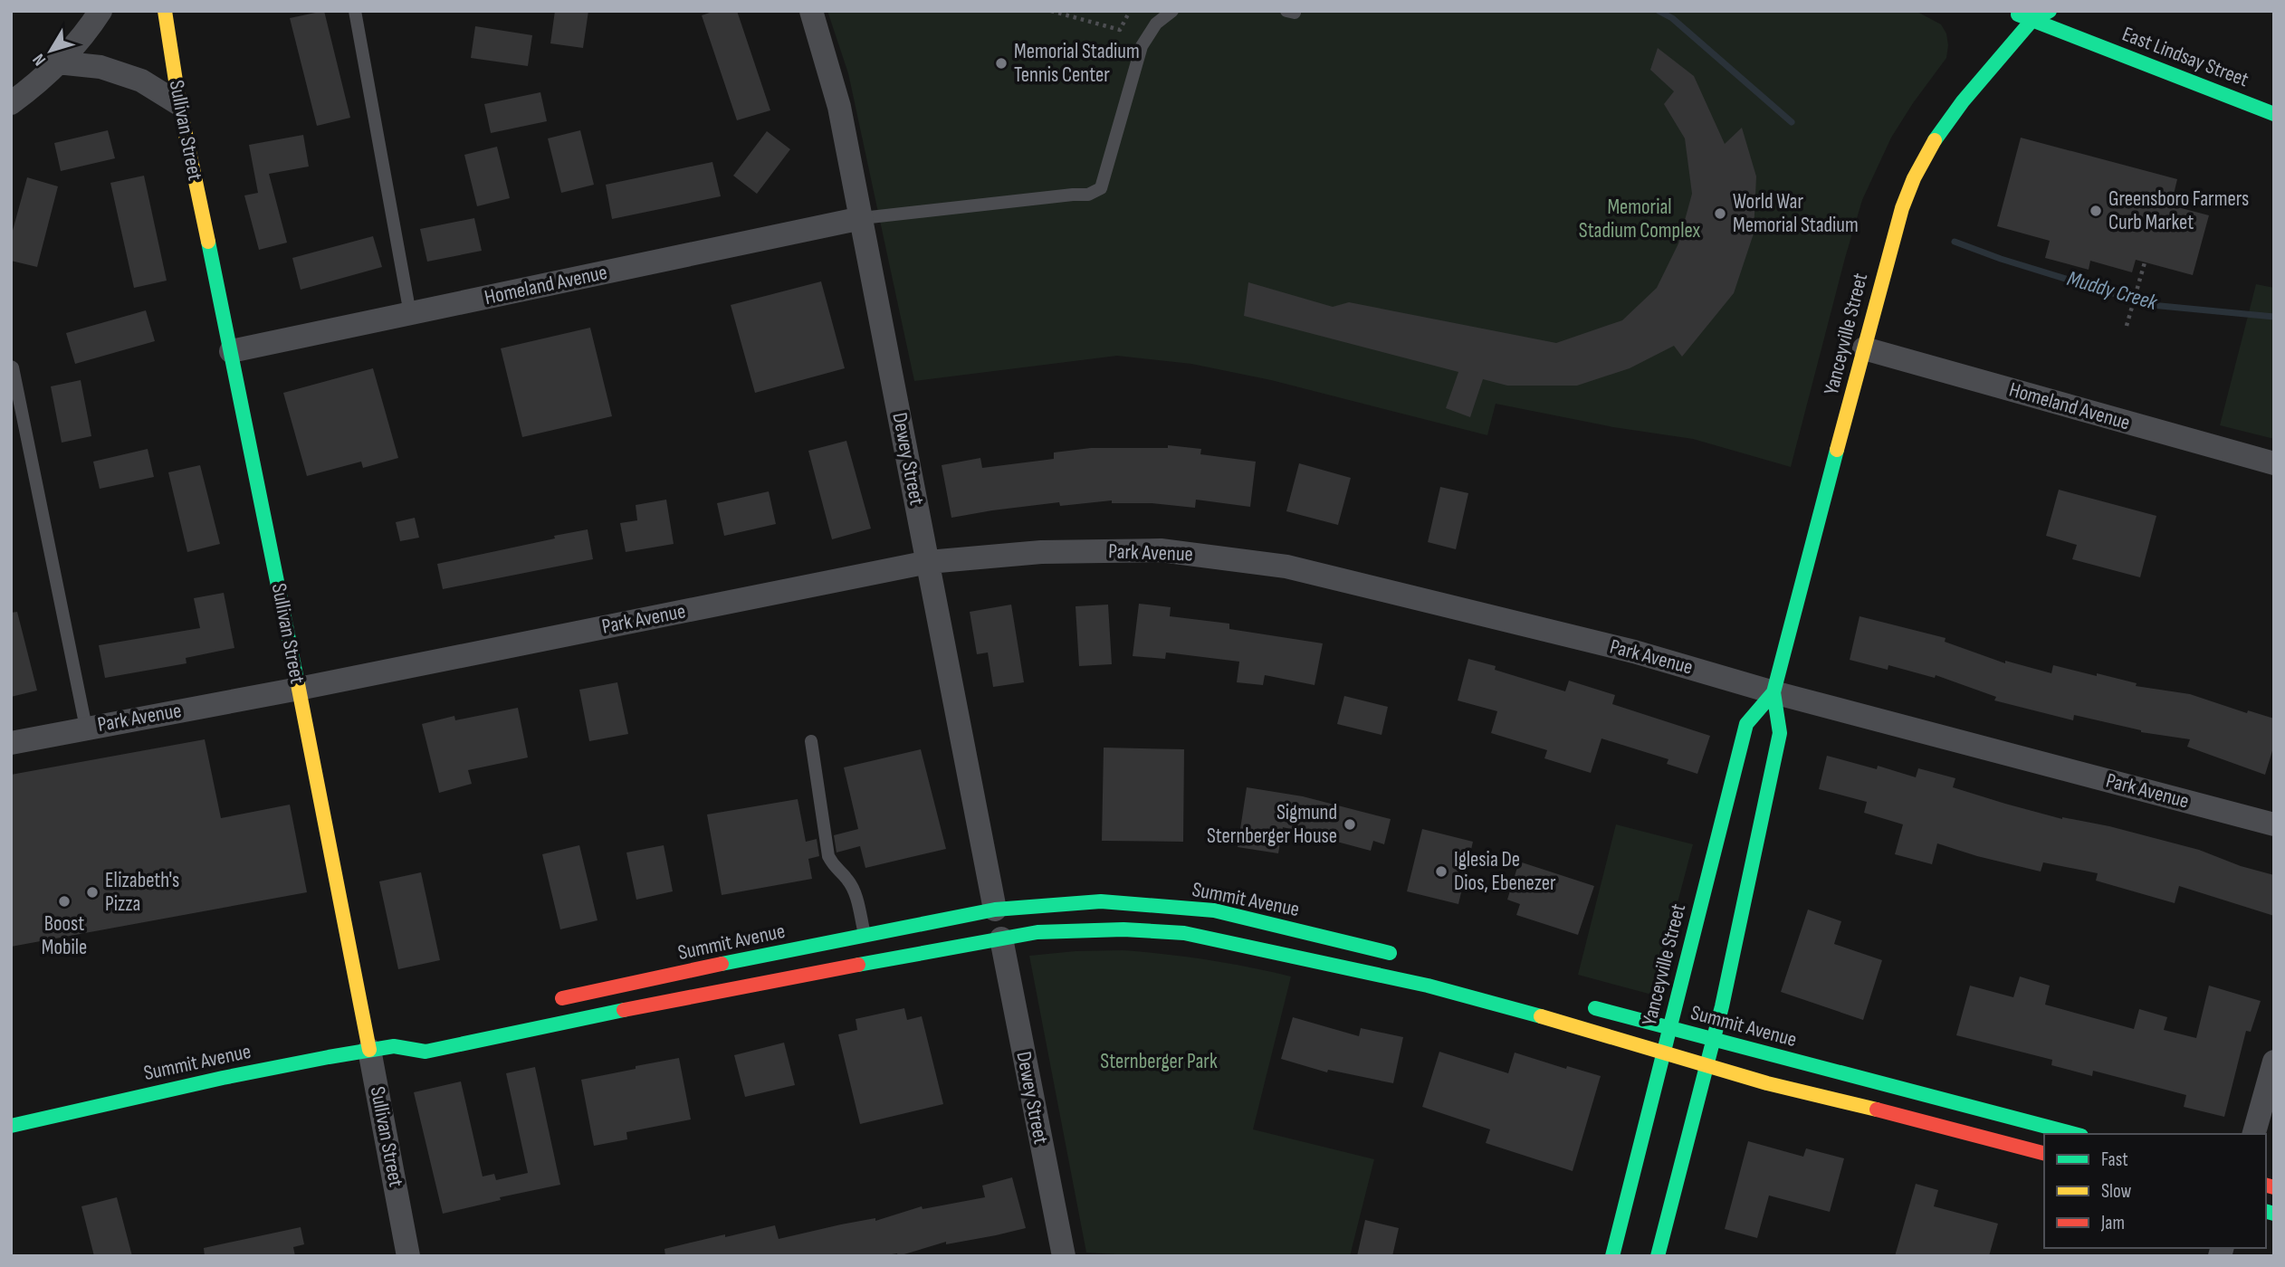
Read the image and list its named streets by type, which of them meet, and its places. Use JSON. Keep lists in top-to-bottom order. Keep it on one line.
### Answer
{"streets":{"main road":["East Lindsay Street","Sullivan Street","Yanceyville Street","Summit Avenue"],"street":["Homeland Avenue","Dewey Street","Park Avenue"]},"crossings":[["East Lindsay Street","Yanceyville Street"],["Sullivan Street","Homeland Avenue"],["Sullivan Street","Park Avenue"],["Sullivan Street","Summit Avenue"],["Homeland Avenue","Yanceyville Street"],["Homeland Avenue","Dewey Street"],["Yanceyville Street","Park Avenue"],["Yanceyville Street","Summit Avenue"],["Dewey Street","Park Avenue"],["Dewey Street","Summit Avenue"]],"water":["Muddy Creek"],"parks":["Memorial Stadium Complex","Sternberger Park"],"places":["Memorial Stadium Tennis Center","Greensboro Farmers Curb Market","World War Memorial Stadium","Sigmund Sternberger House","Iglesia De Dios, Ebenezer","Elizabeth's Pizza","Boost Mobile"],"legend":["Fast","Slow","Jam"],"north":"bottom left"}
